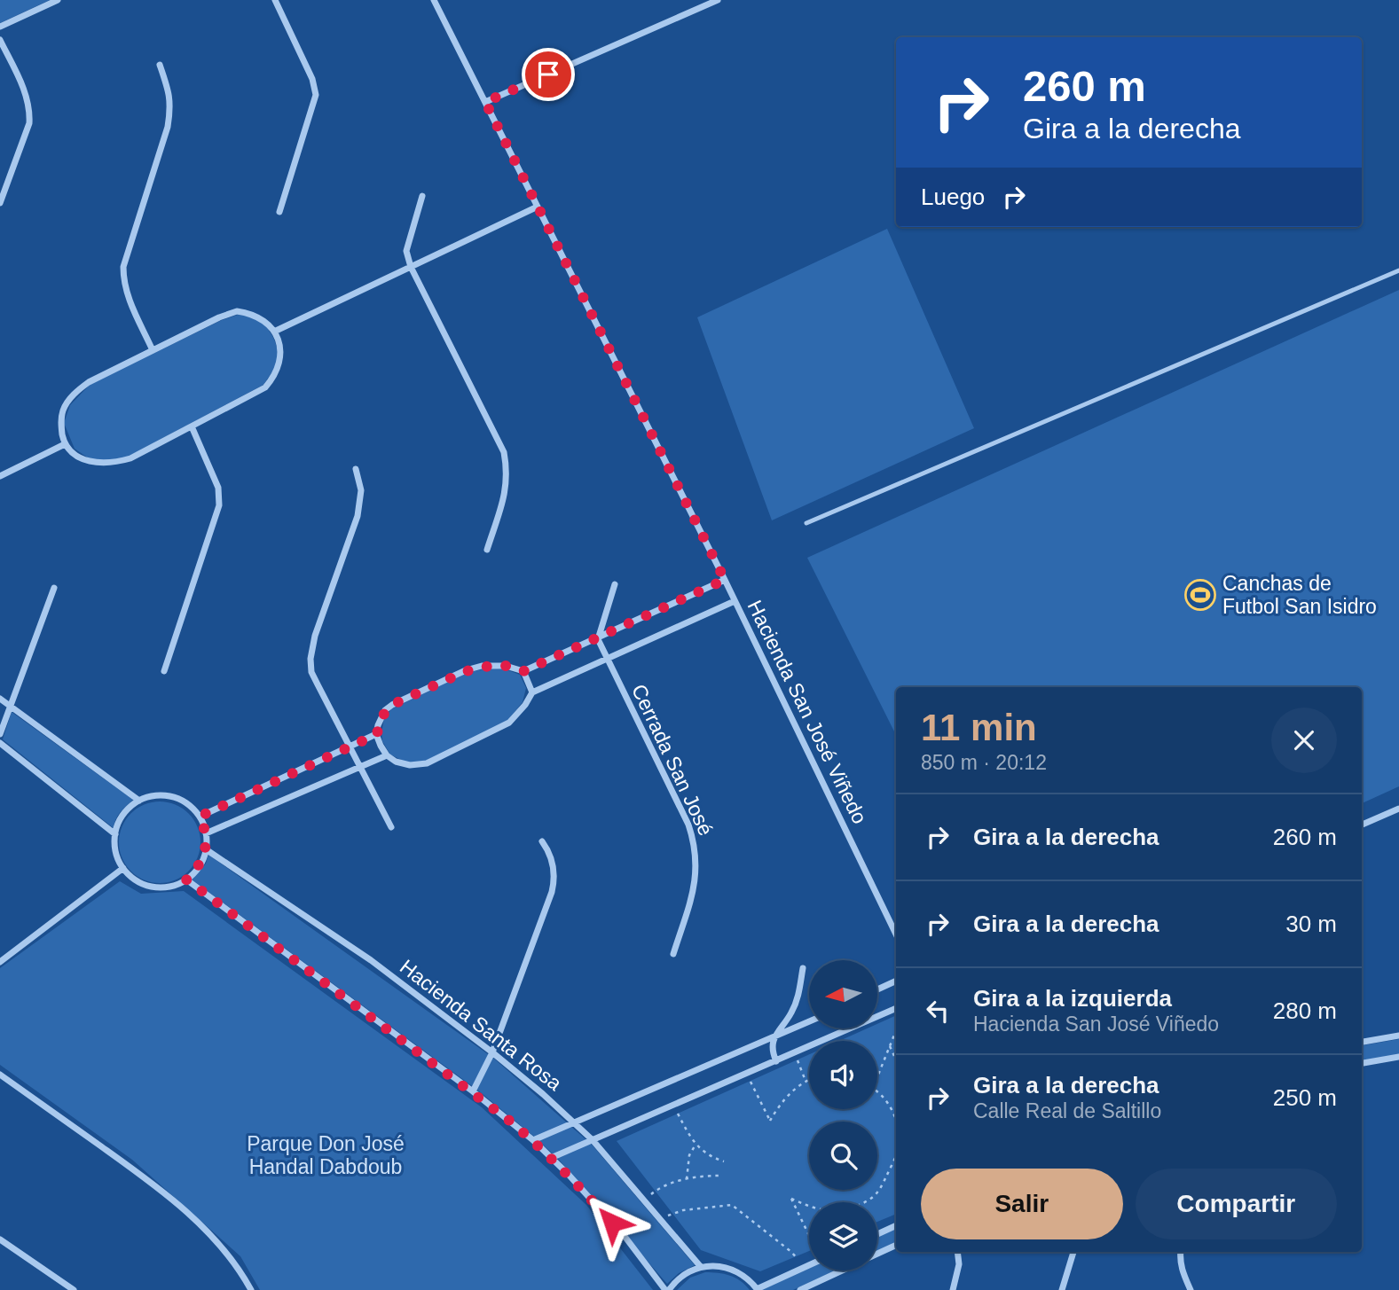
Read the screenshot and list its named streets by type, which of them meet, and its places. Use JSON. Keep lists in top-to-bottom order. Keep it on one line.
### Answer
{"streets":{"street":["Hacienda San José Viñedo","Cerrada San José","Hacienda Santa Rosa"]},"parks":["Parque Don José Handal Dabdoub"],"places":{"sports":["Canchas de Futbol San Isidro"]},"north":"left","page":{"turn":["260 m","Gira a la derecha"],"then":"Luego","heading":["11 min","850 m · 20:12"],"list":[{"name":"Gira a la derecha","value":"260 m"},{"name":"Gira a la derecha","value":"30 m"},{"name":"Gira a la izquierda","note":"Hacienda San José Viñedo","value":"280 m"},{"name":"Gira a la derecha","note":"Calle Real de Saltillo","value":"250 m"}],"buttons":["Salir","Compartir"]}}
